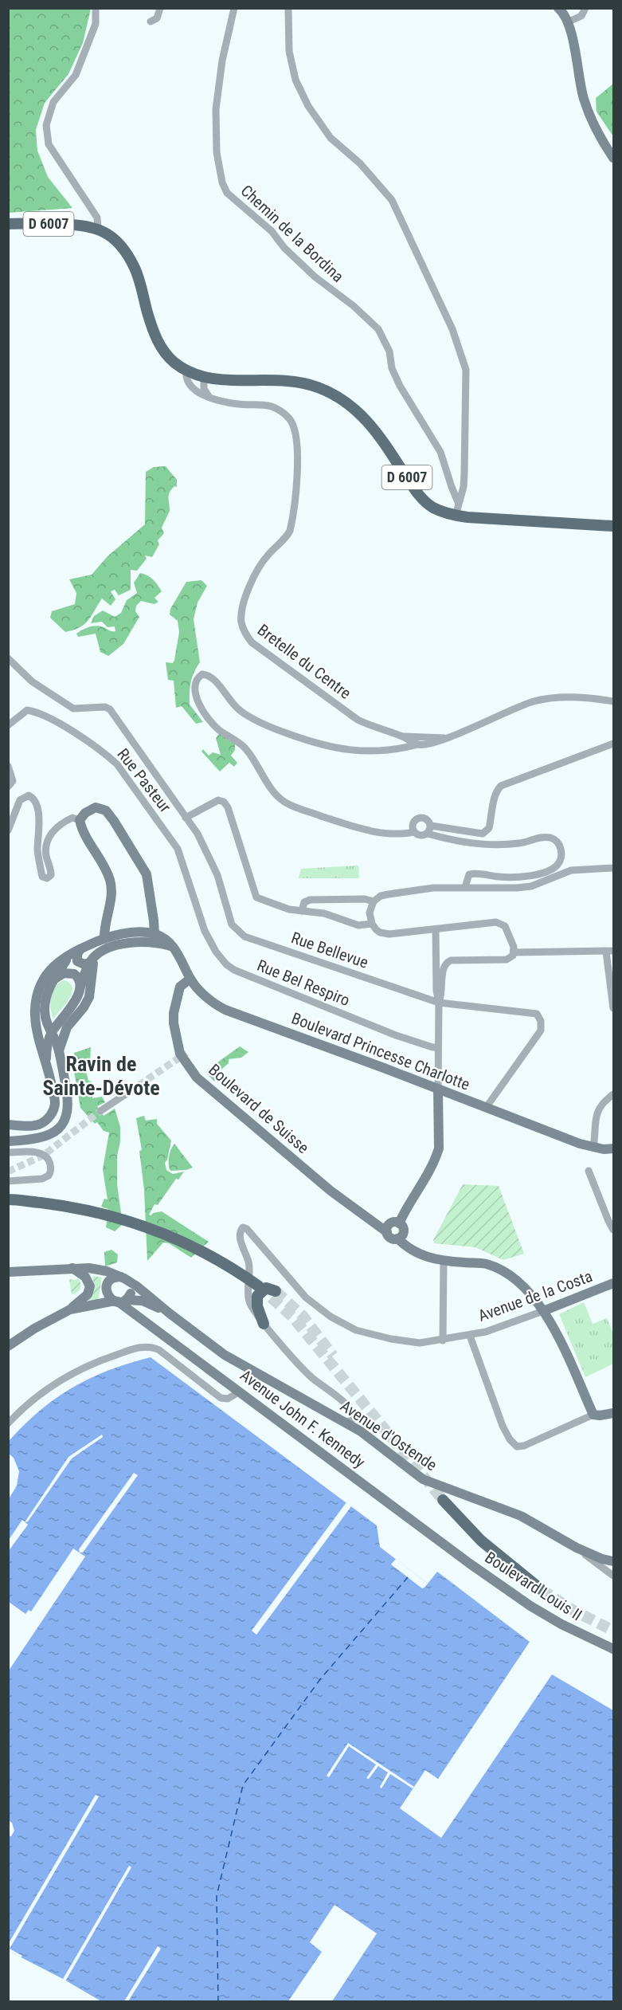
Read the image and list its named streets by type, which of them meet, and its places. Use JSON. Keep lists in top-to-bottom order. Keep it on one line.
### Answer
{"streets":{"main road":["D 6007","Boulevard Princesse Charlotte","Boulevard de Suisse","Avenue de la Costa","Avenue John F. Kennedy","Avenue d'Ostende","Boulevard Louis II"],"street":["Chemin de la Bordina","Bretelle du Centre","Rue Pasteur","Rue Bellevue","Rue Bel Respiro"]},"crossings":[["D 6007","Bretelle du Centre"],["Rue Pasteur","Rue Bel Respiro"],["Rue Bellevue","Boulevard Princesse Charlotte"],["Boulevard Princesse Charlotte","Boulevard de Suisse"],["Avenue de la Costa","Avenue d'Ostende"],["Avenue John F. Kennedy","Avenue d'Ostende"],["Avenue John F. Kennedy","Boulevard Louis II"]],"districts":["Ravin de Sainte-Dévote"]}
